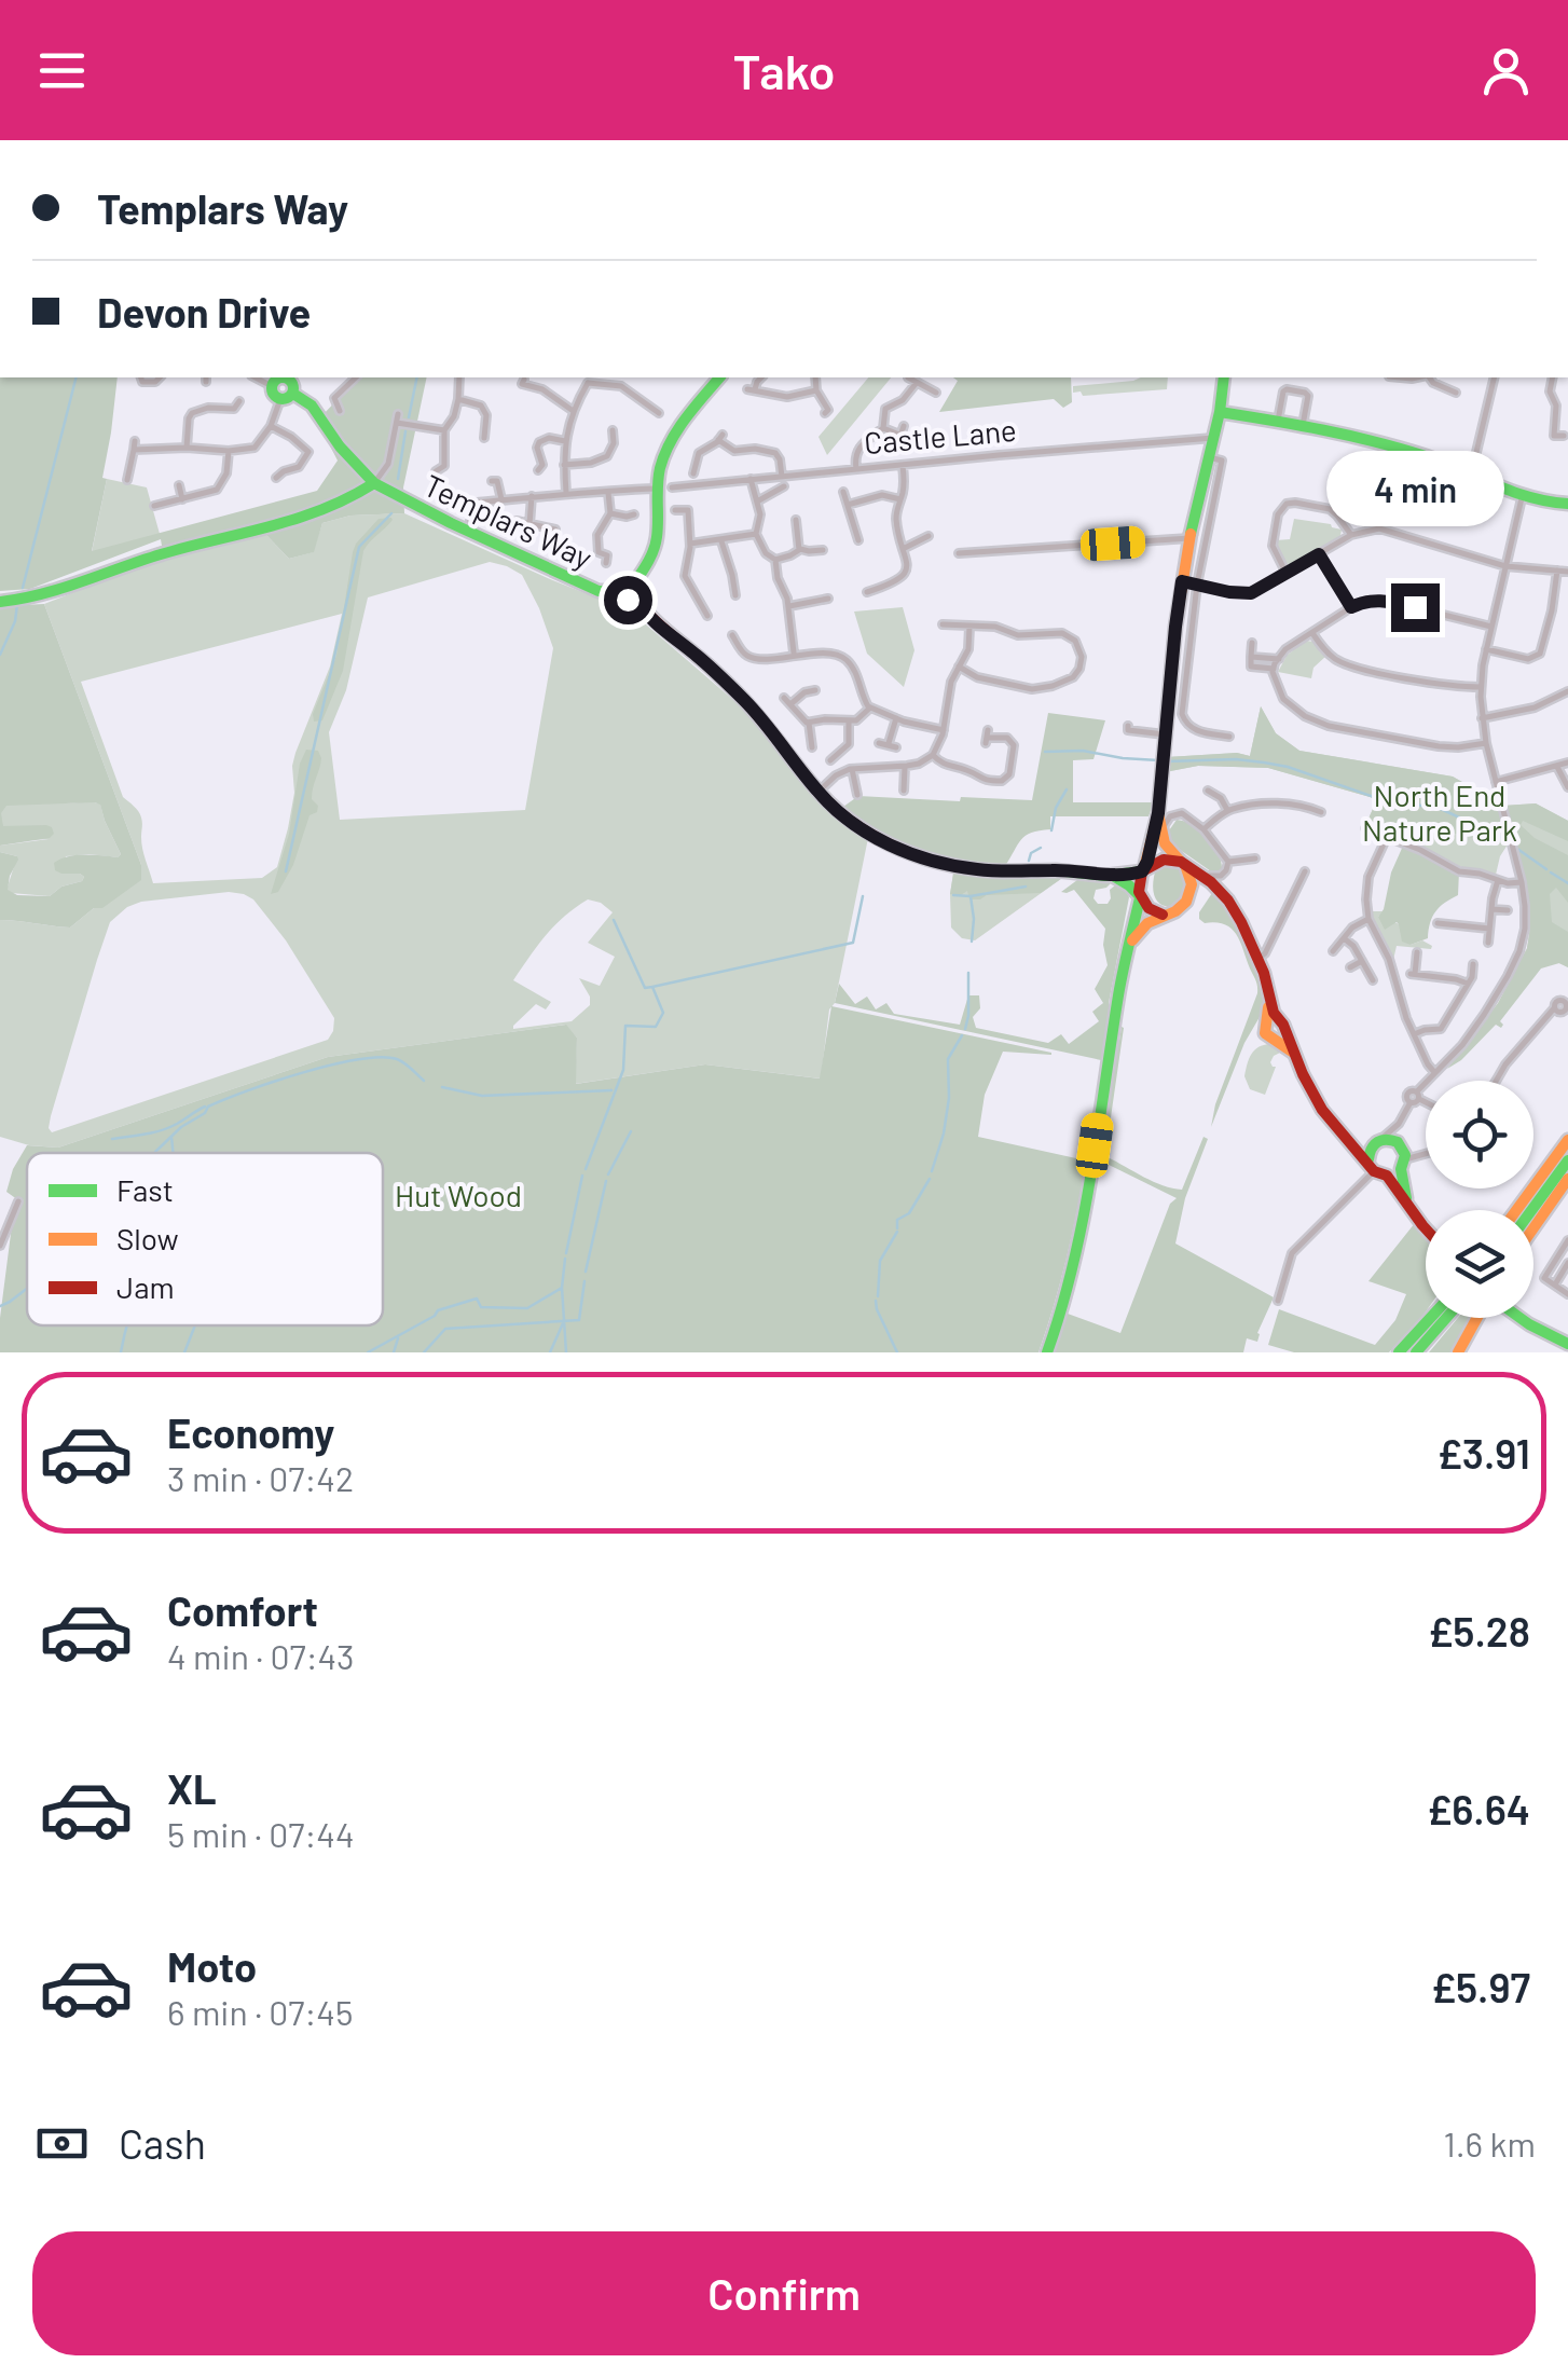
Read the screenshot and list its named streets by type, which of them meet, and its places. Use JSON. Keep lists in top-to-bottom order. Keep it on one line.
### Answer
{"streets":{"main road":["Templars Way"],"street":["Castle Lane"]},"parks":["North End Nature Park","Hut Wood"],"legend":["Fast","Slow","Jam"],"page":{"header":"Tako","banner":["Templars Way","Devon Drive"],"bubble":"4 min","list":[{"name":"Economy","note":"3 min · 07:42","value":"£3.91"},{"name":"Comfort","note":"4 min · 07:43","value":"£5.28"},{"name":"XL","note":"5 min · 07:44","value":"£6.64"},{"name":"Moto","note":"6 min · 07:45","value":"£5.97"}],"pay":["Cash","1.6 km"],"buttons":"Confirm"}}
